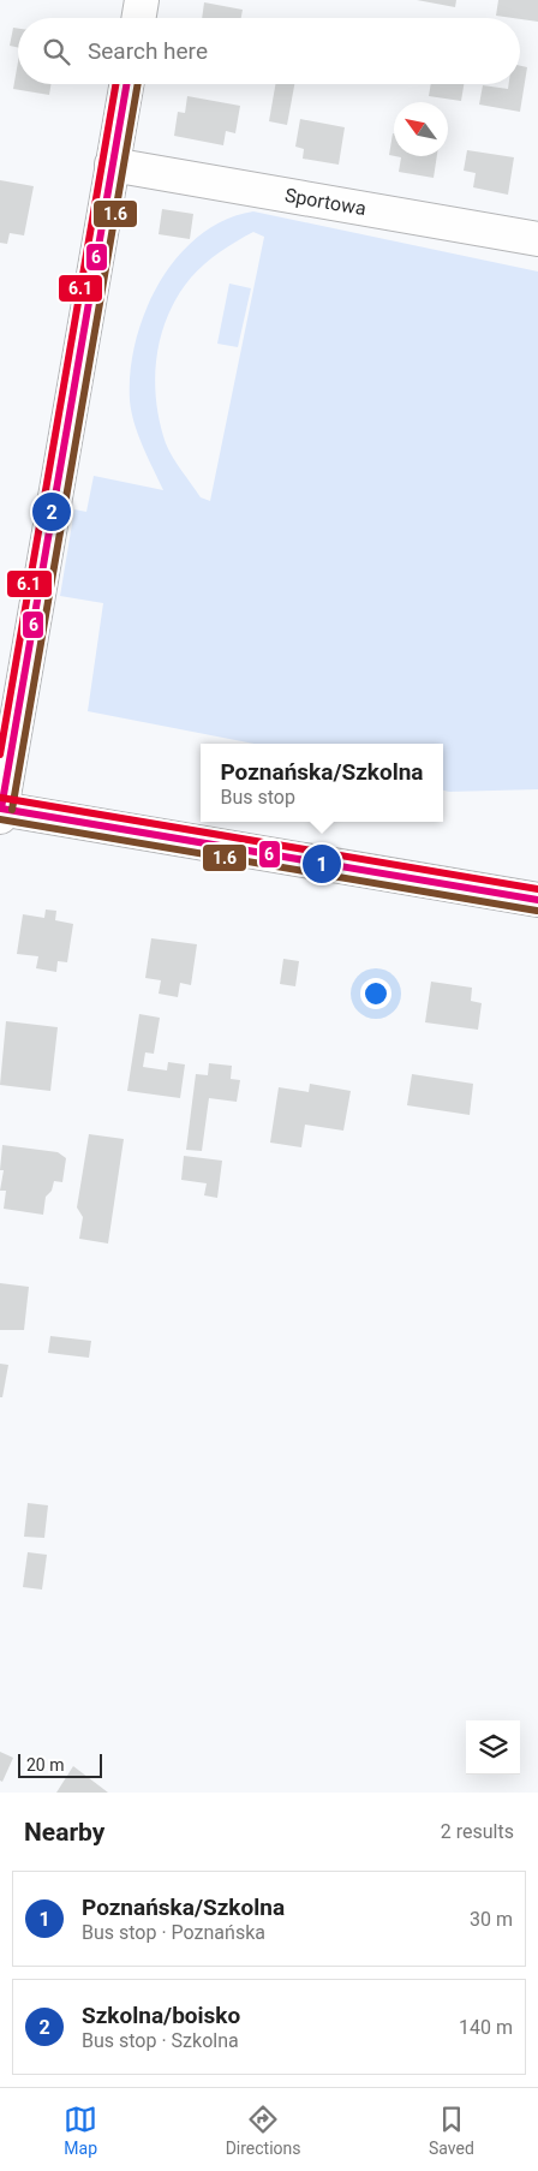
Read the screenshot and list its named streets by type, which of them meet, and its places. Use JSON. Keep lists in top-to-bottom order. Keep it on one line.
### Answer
{"streets":{"street":["Sportowa"]},"lines":["transit line 6","transit line 1.6","transit line 6.1"],"scale_bar":"20 m","north":"top left","page":{"search":"Search here","pins":["2","1"],"popup":["Poznańska/Szkolna","Bus stop"],"scale":"20 m","heading":["Nearby","2 results"],"list":[{"mark":"1","name":"Poznańska/Szkolna","note":"Bus stop · Poznańska","value":"30 m"},{"mark":"2","name":"Szkolna/boisko","note":"Bus stop · Szkolna","value":"140 m"}],"nav":["Map","Directions","Saved"]}}
